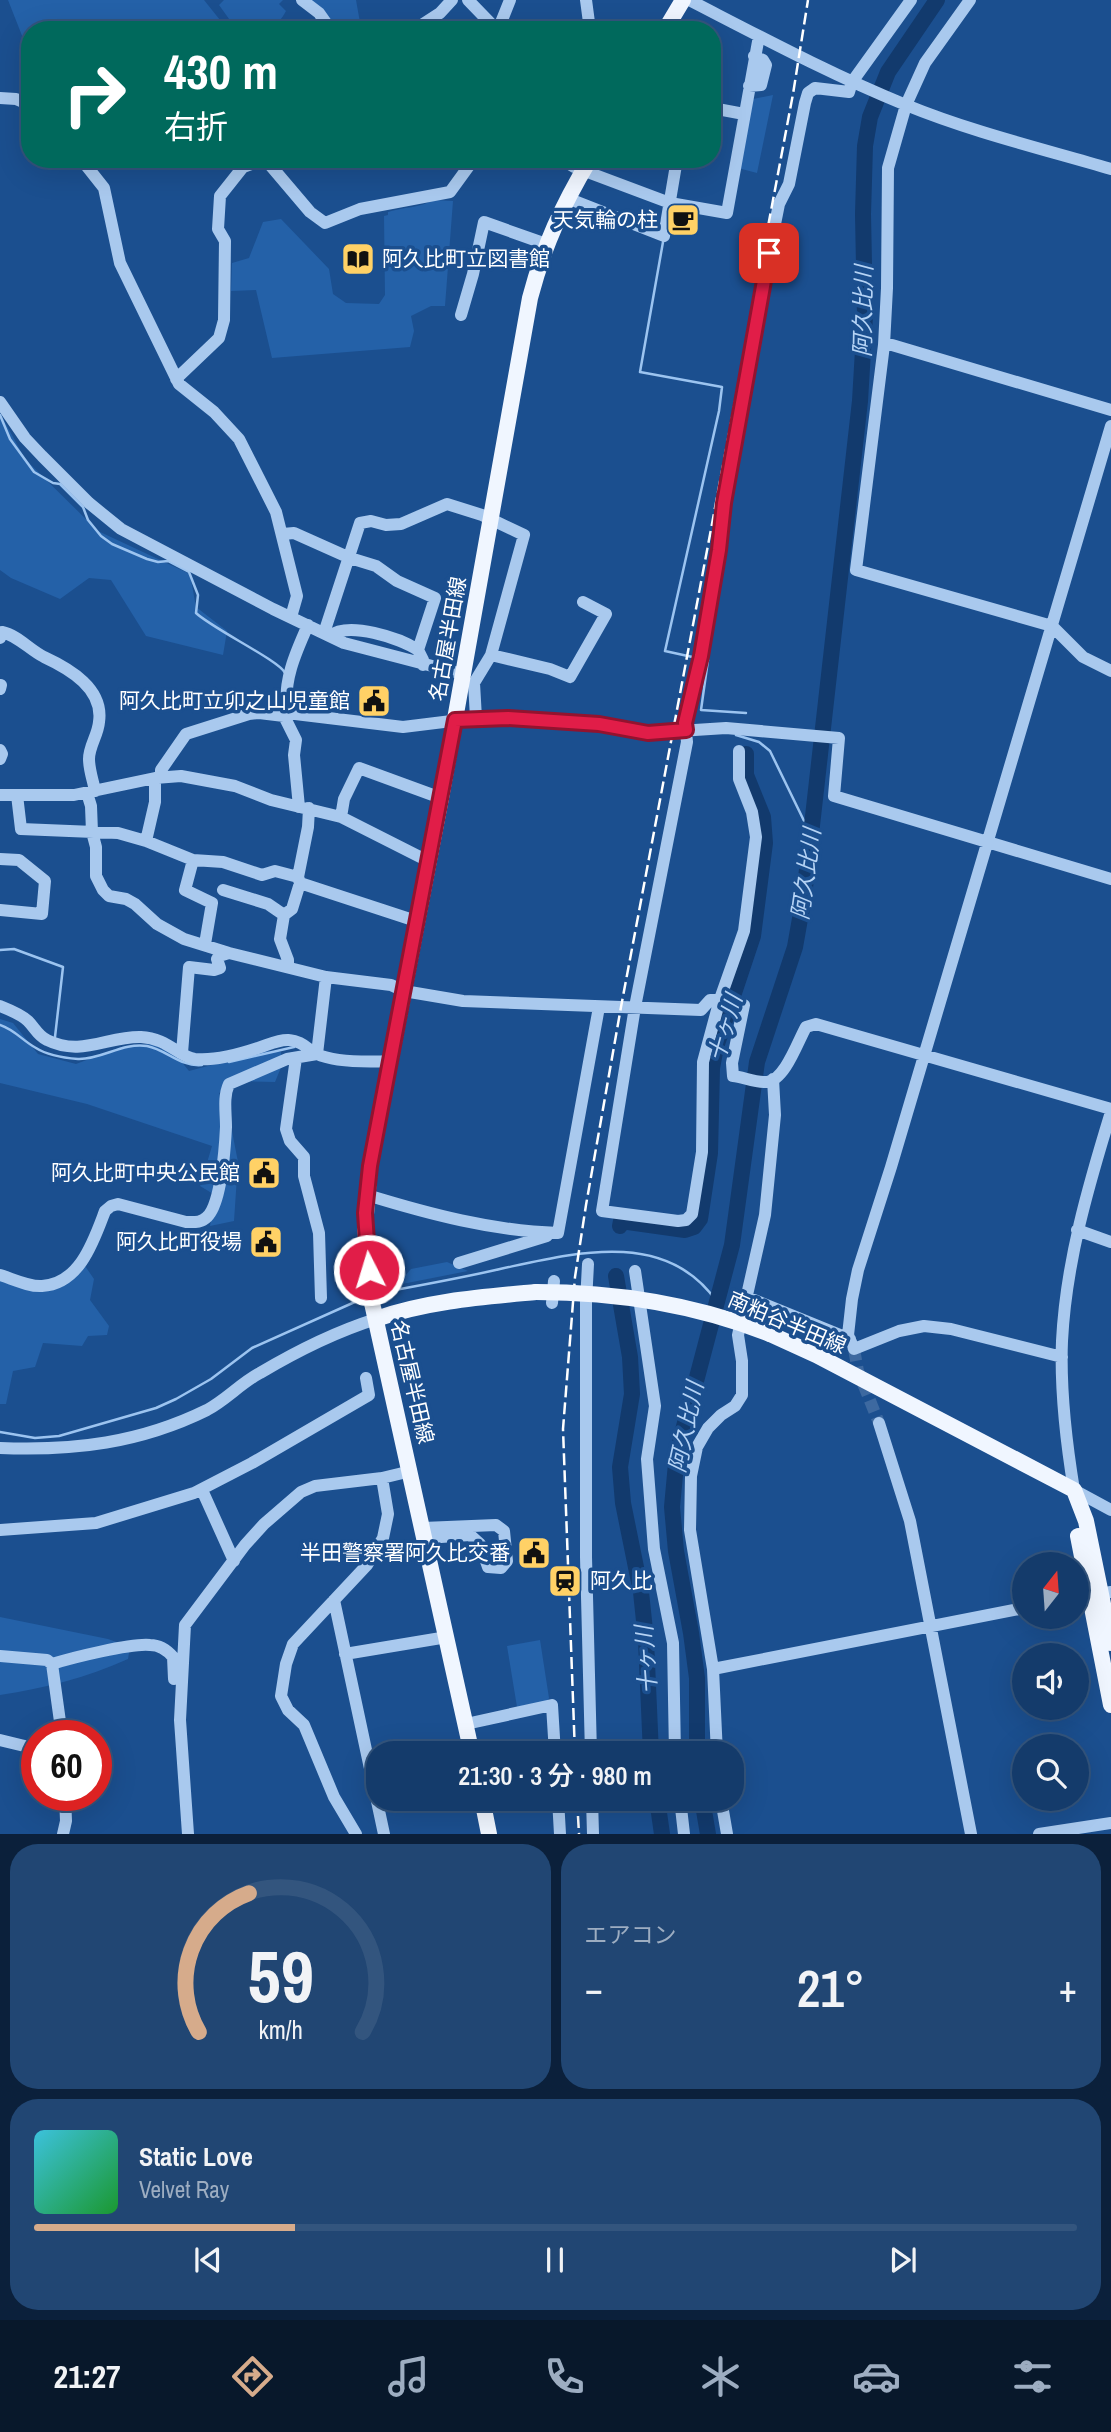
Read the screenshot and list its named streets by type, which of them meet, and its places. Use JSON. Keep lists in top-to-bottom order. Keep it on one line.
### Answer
{"streets":{"main road":["名古屋半田線","南粕谷半田線"]},"crossings":[["名古屋半田線","南粕谷半田線"]],"water":["阿久比川","十ヶ川"],"places":{"cafe":["天気輪の柱"],"library":["阿久比町立図書館"],"public building":["阿久比町立卯之山児童館","阿久比町中央公民館","阿久比町役場","半田警察署阿久比交番"],"station":["阿久比"]},"north":"top","page":{"turn":["430 m","右折"],"limit":"60","trip":"21:30 · 3 分 · 980 m","tile":"エアコン","heat":["−","21°","+"],"song":["Static Love","Velvet Ray"],"tabs":"21:27","gauge":["59","km/h"]}}
